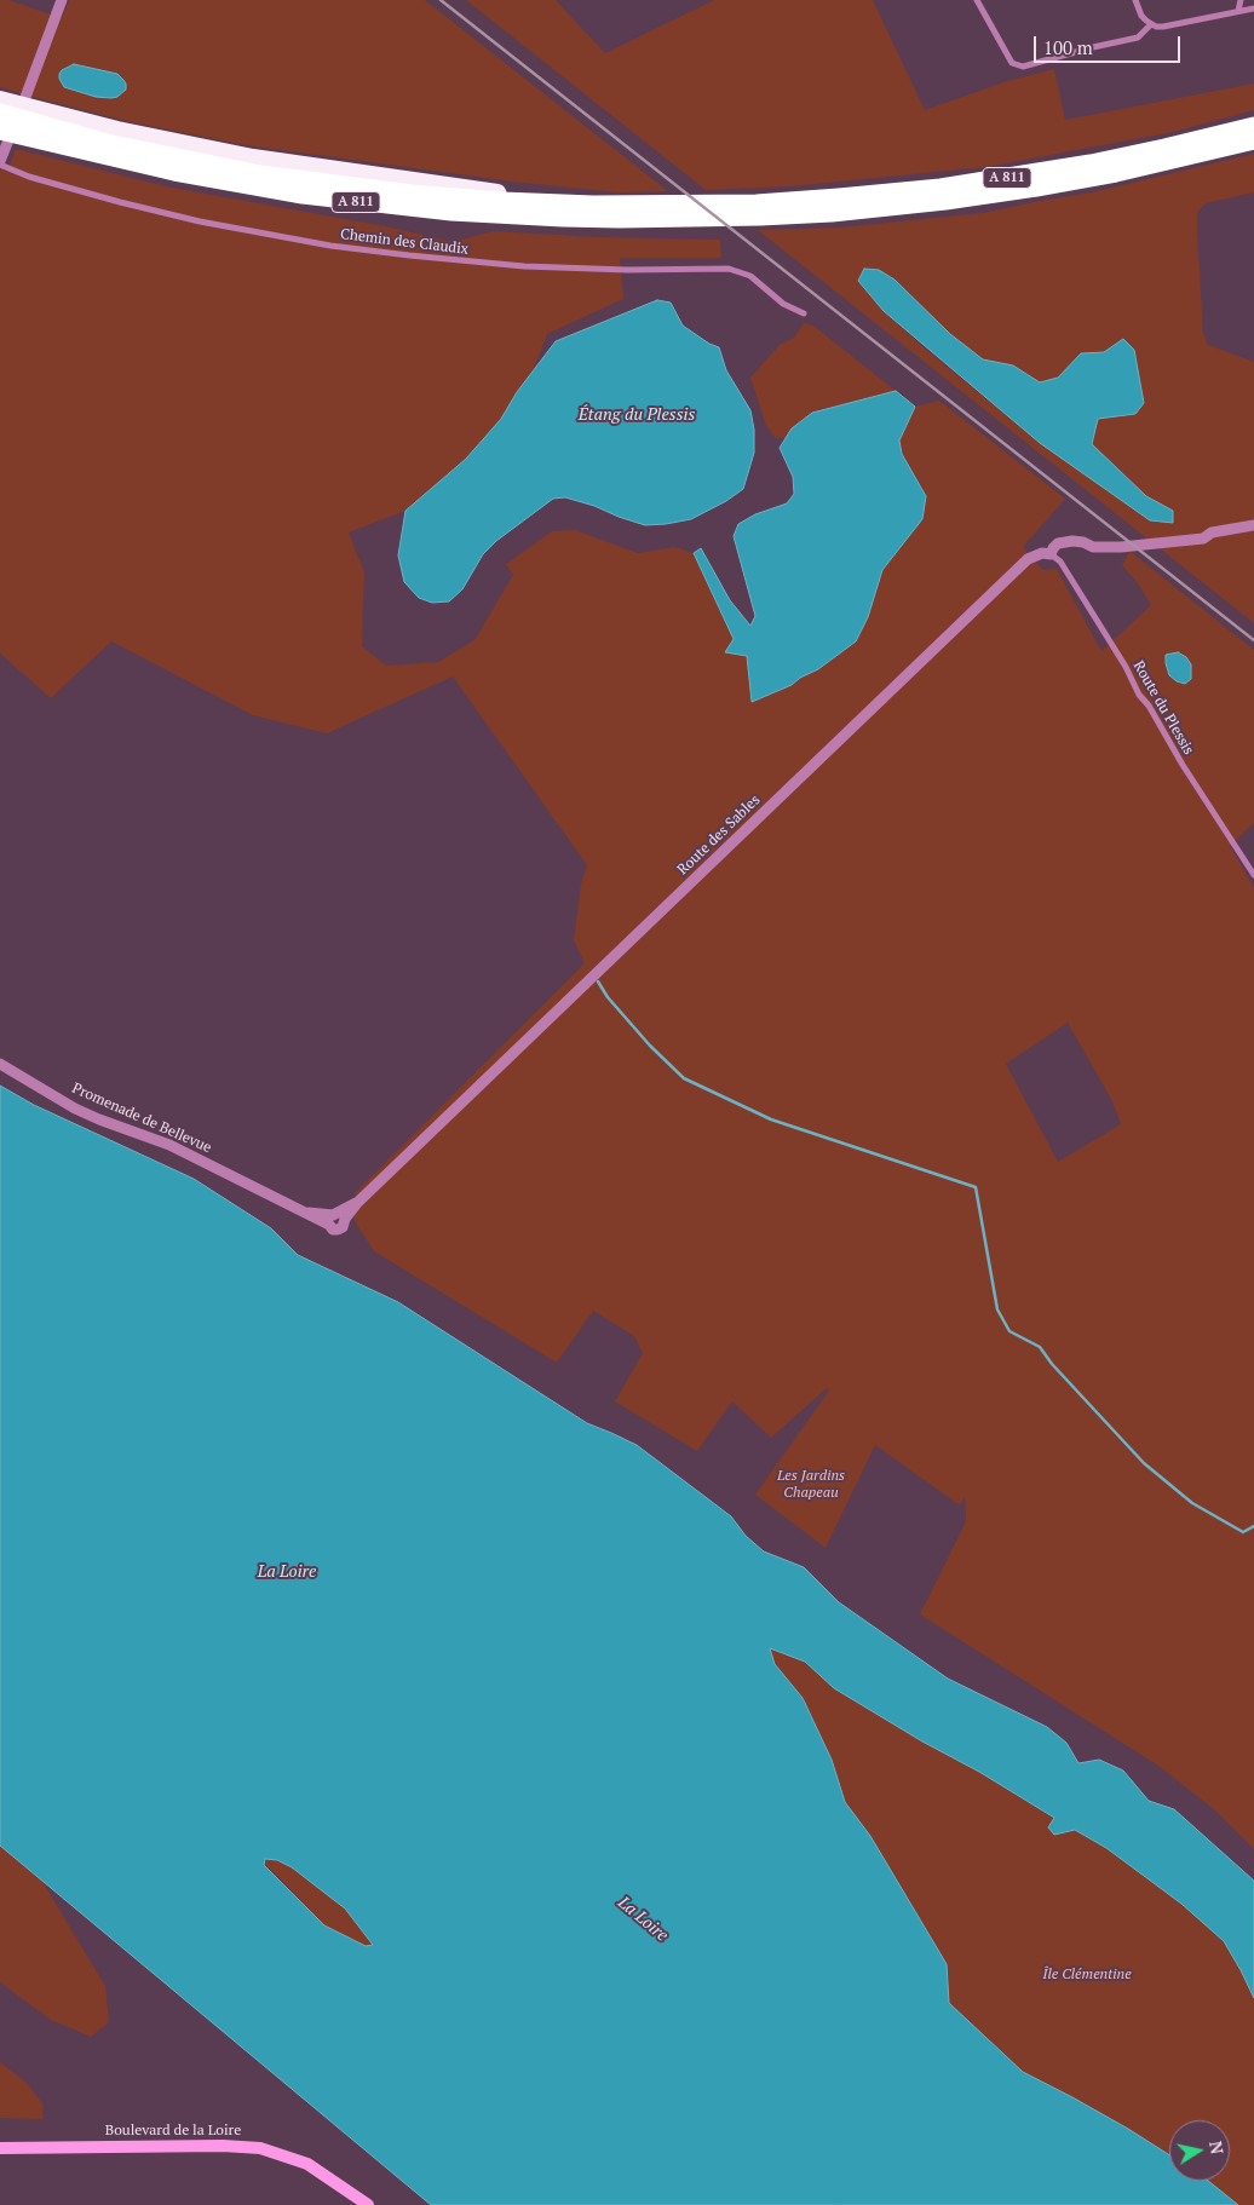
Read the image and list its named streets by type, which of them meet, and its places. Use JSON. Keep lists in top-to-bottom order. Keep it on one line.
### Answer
{"streets":{"highway":["A 811"],"main road":["Boulevard de la Loire"],"street":["Chemin des Claudix","Route du Plessis","Route des Sables","Promenade de Bellevue"]},"crossings":[["Route du Plessis","Route des Sables"],["Route des Sables","Promenade de Bellevue"]],"water":["Étang du Plessis","La Loire"],"parks":["Les Jardins Chapeau","Île Clémentine"],"scale_bar":"100 m","north":"right"}
